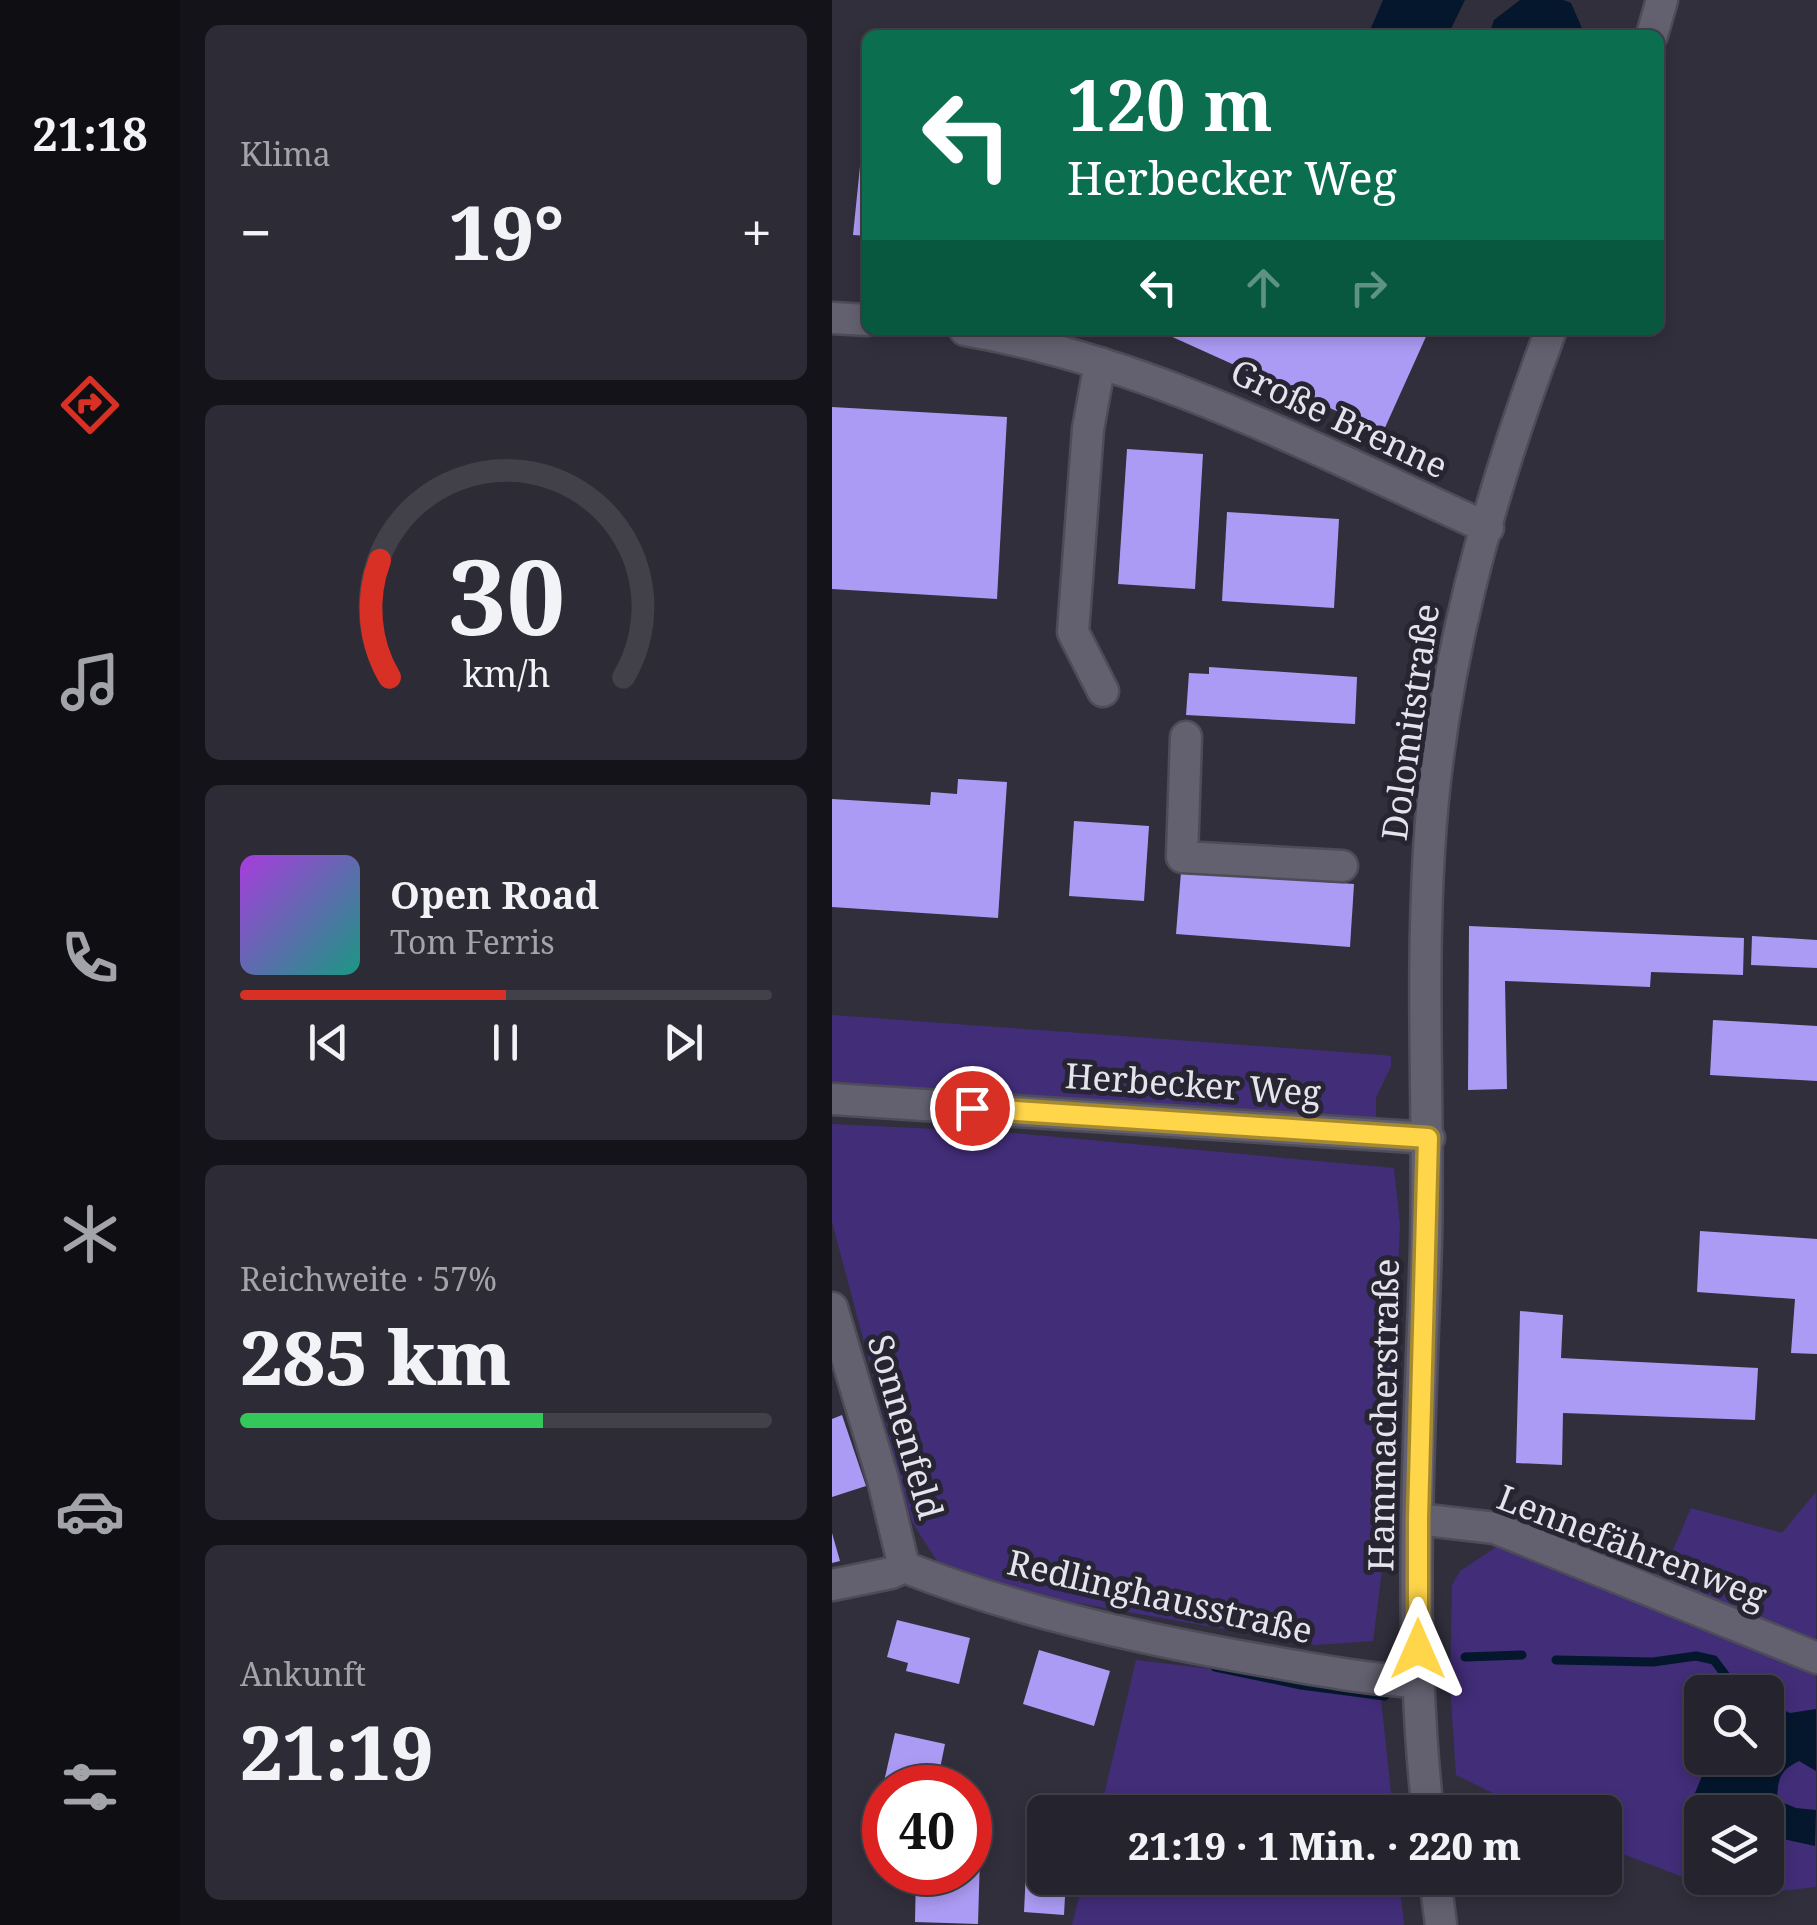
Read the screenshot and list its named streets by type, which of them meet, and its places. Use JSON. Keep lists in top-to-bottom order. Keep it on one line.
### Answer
{"streets":{"street":["Große Brenne","Dolomitstraße","Herbecker Weg","Hammacherstraße","Sonnenfeld","Lennefährenweg","Redlinghausstraße"]},"crossings":[["Große Brenne","Dolomitstraße"],["Dolomitstraße","Herbecker Weg"],["Dolomitstraße","Hammacherstraße"],["Herbecker Weg","Hammacherstraße"],["Hammacherstraße","Lennefährenweg"],["Hammacherstraße","Redlinghausstraße"],["Sonnenfeld","Redlinghausstraße"]],"page":{"tabs":"21:18","tile":["Klima",["Reichweite · 57%","285 km"],["Ankunft","21:19"]],"turn":["120 m","Herbecker Weg"],"heat":["−","19°","+"],"song":["Open Road","Tom Ferris"],"limit":"40","trip":"21:19 · 1 Min. · 220 m","gauge":["30","km/h"]}}
